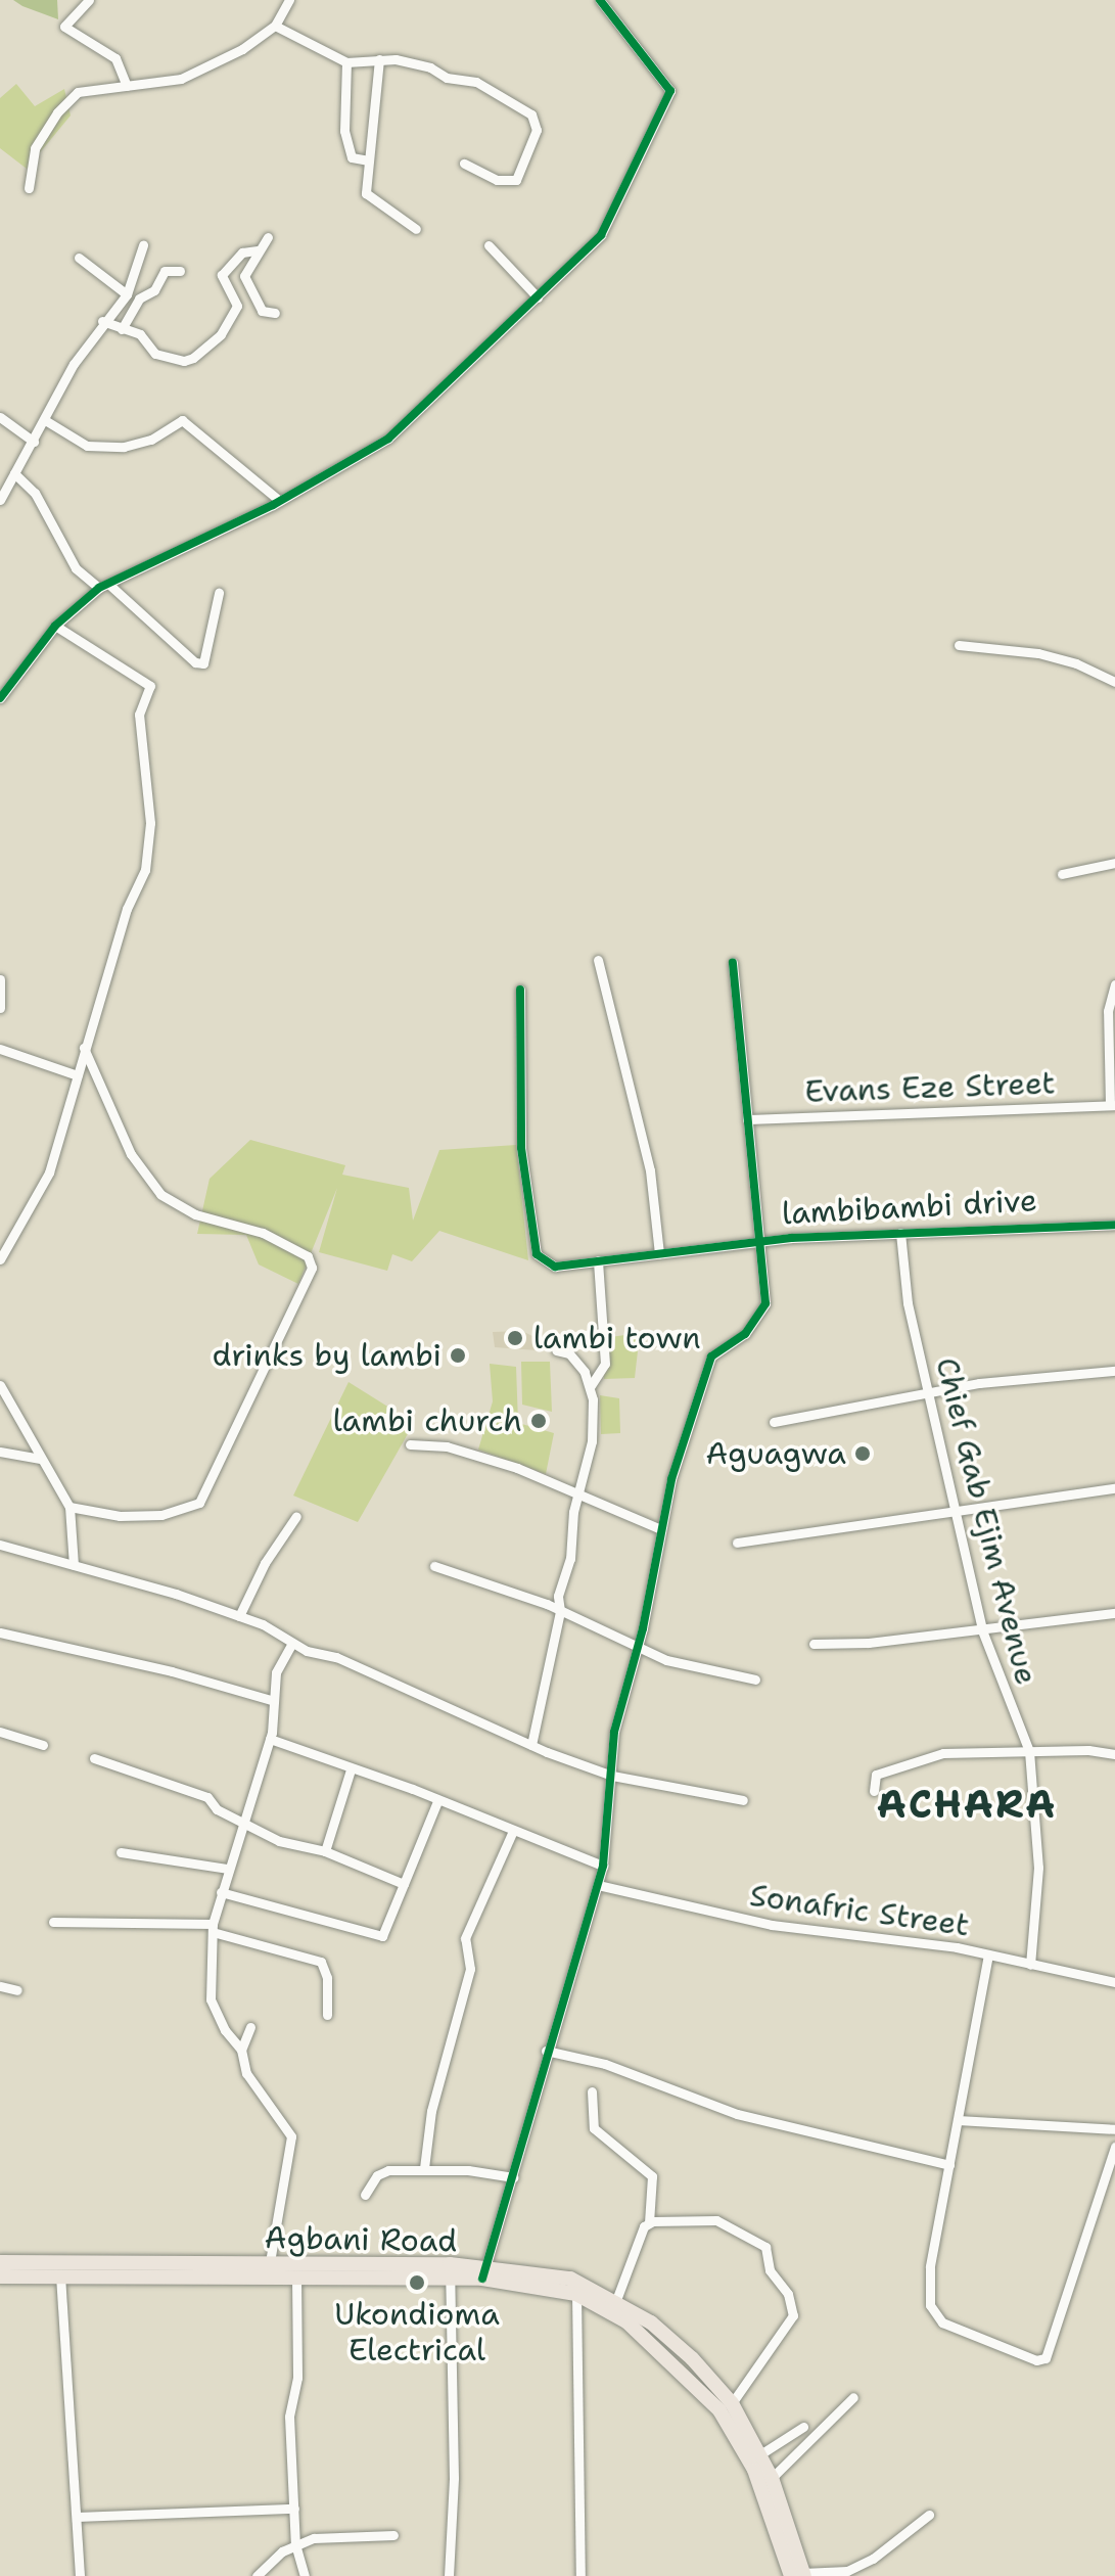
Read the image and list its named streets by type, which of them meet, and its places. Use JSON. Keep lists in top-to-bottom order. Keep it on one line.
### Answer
{"streets":{"main road":["Agbani Road"],"street":["Evans Eze Street","lambibambi drive","Chief Gab Ejim Avenue","Sonafric Street"]},"crossings":[["lambibambi drive","Chief Gab Ejim Avenue"],["Chief Gab Ejim Avenue","Sonafric Street"]],"districts":["ACHARA"],"places":["lambi town","drinks by lambi","lambi church","Aguagwa","Ukondioma Electrical"]}
